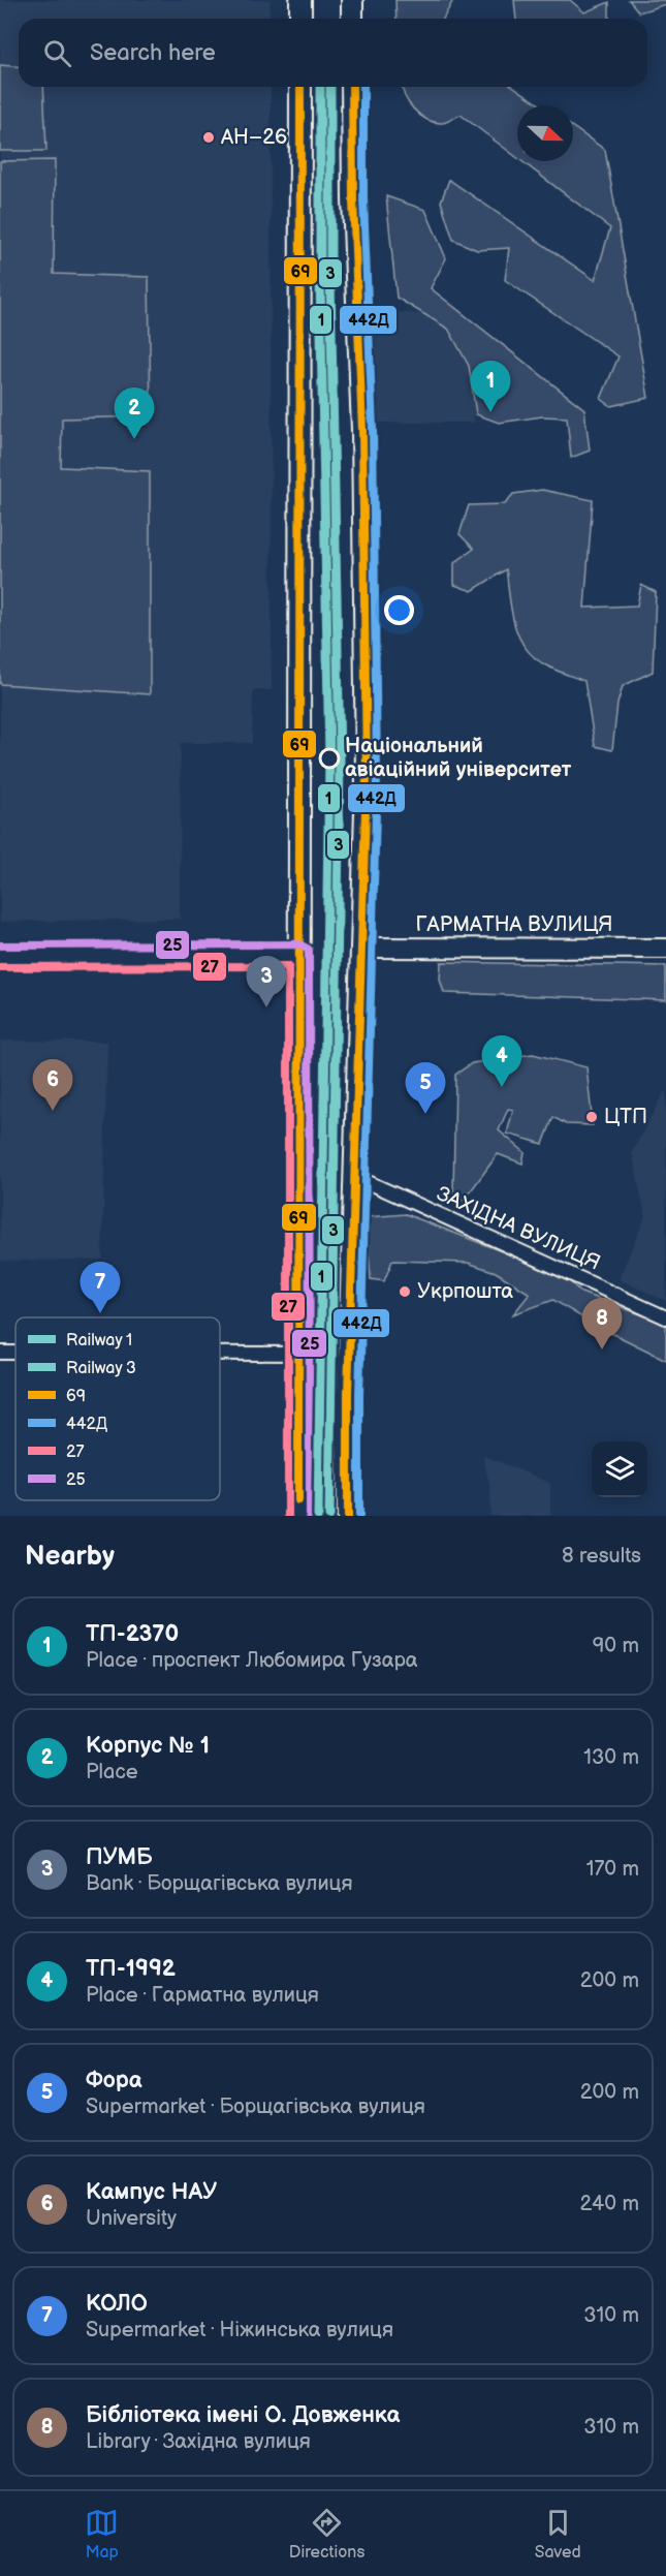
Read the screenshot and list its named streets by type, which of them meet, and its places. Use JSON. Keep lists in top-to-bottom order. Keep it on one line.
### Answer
{"streets":{"street":["ГАРМАТНА ВУЛИЦЯ","ЗАХІДНА ВУЛИЦЯ"]},"places":["АН–26","Національний авіаційний університет","ЦТП","Укрпошта"],"lines":["rail line 1","rail line 3","transit line 69","transit line 442Д","transit line 25","transit line 27"],"legend":["Railway 1","Railway 3","69","442Д","27","25"],"north":"right","page":{"search":"Search here","pins":["1","2","3","4","6","5","7","8"],"heading":["Nearby","8 results"],"list":[{"mark":"1","name":"ТП-2370","note":"Place · проспект Любомира Гузара","value":"90 m"},{"mark":"2","name":"Корпус № 1","note":"Place","value":"130 m"},{"mark":"3","name":"ПУМБ","note":"Bank · Борщагівська вулиця","value":"170 m"},{"mark":"4","name":"ТП-1992","note":"Place · Гарматна вулиця","value":"200 m"},{"mark":"5","name":"Фора","note":"Supermarket · Борщагівська вулиця","value":"200 m"},{"mark":"6","name":"Кампус НАУ","note":"University","value":"240 m"},{"mark":"7","name":"КОЛО","note":"Supermarket · Ніжинська вулиця","value":"310 m"},{"mark":"8","name":"Бібліотека імені О. Довженка","note":"Library · Західна вулиця","value":"310 m"}],"nav":["Map","Directions","Saved"]}}
